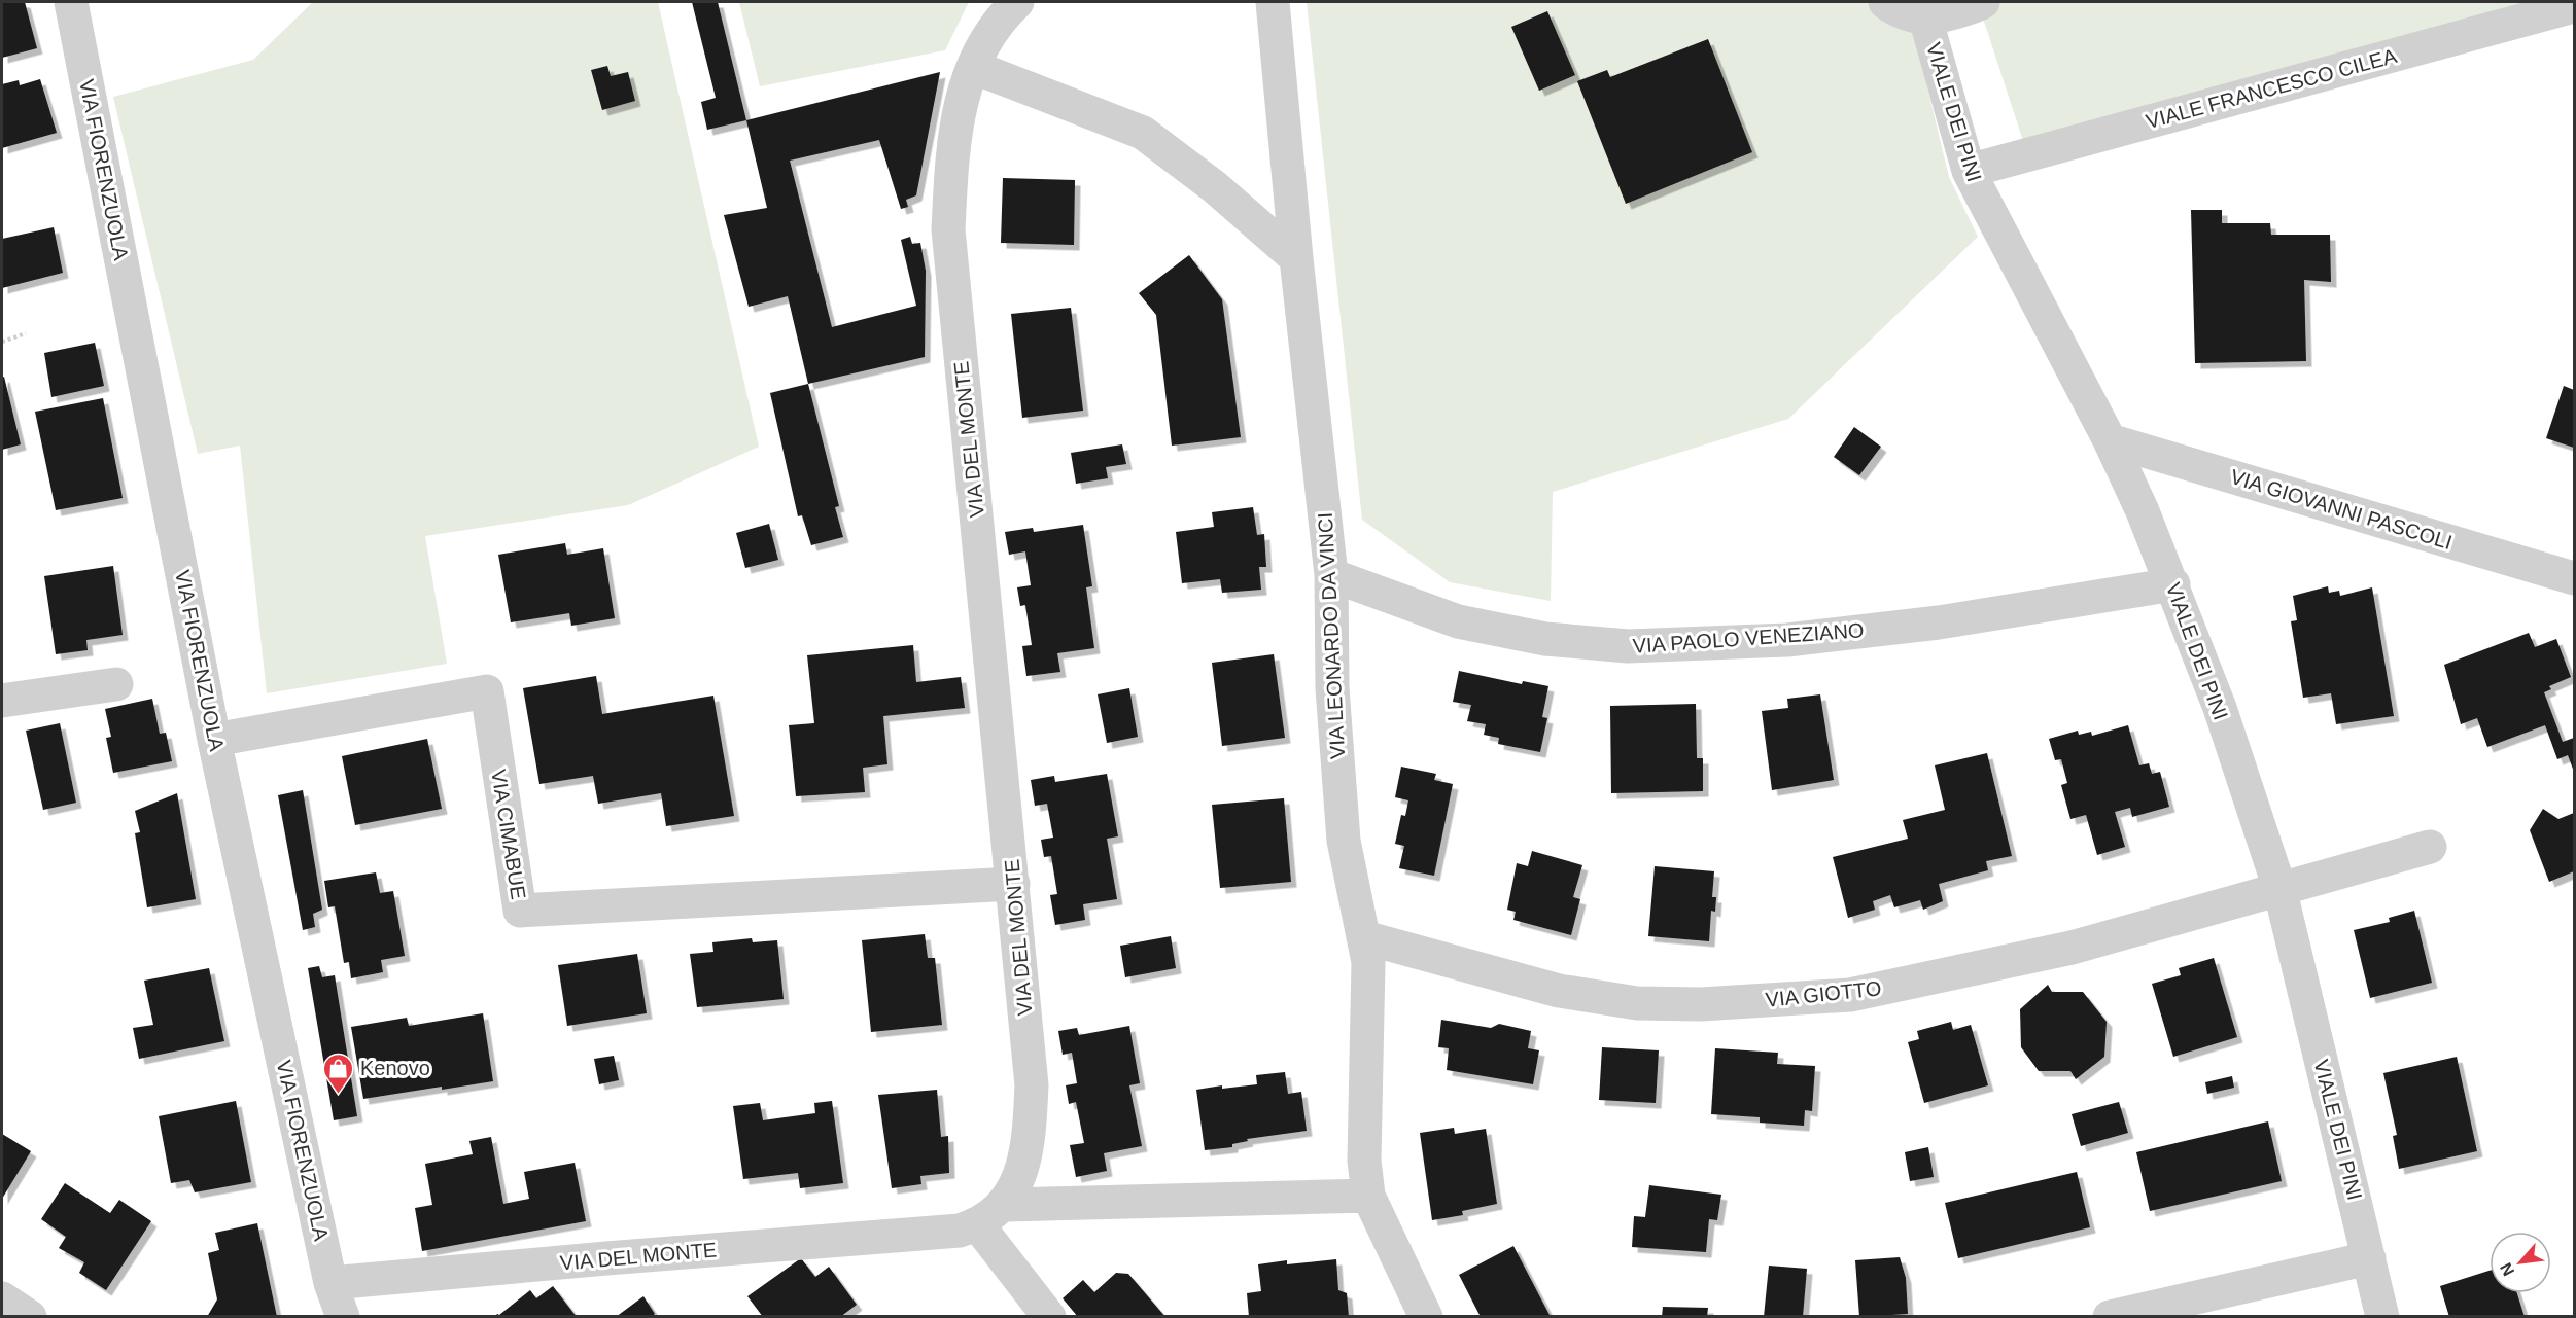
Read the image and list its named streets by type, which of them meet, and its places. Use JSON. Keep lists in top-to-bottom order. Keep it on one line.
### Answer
{"streets":{"street":["VIALE FRANCESCO CILEA","VIALE DEI PINI","VIA FIORENZUOLA","VIA DEL MONTE","VIA GIOVANNI PASCOLI","VIA LEONARDO DA VINCI","VIA PAOLO VENEZIANO","VIA CIMABUE","VIA GIOTTO"]},"crossings":[["VIALE FRANCESCO CILEA","VIALE DEI PINI"],["VIALE DEI PINI","VIA GIOVANNI PASCOLI"],["VIALE DEI PINI","VIA PAOLO VENEZIANO"],["VIALE DEI PINI","VIA GIOTTO"],["VIA FIORENZUOLA","VIA DEL MONTE"],["VIA FIORENZUOLA","VIA CIMABUE"],["VIA DEL MONTE","VIA CIMABUE"],["VIA LEONARDO DA VINCI","VIA PAOLO VENEZIANO"],["VIA LEONARDO DA VINCI","VIA GIOTTO"]],"places":{"shop":["Kenovo"]},"north":"bottom left"}
